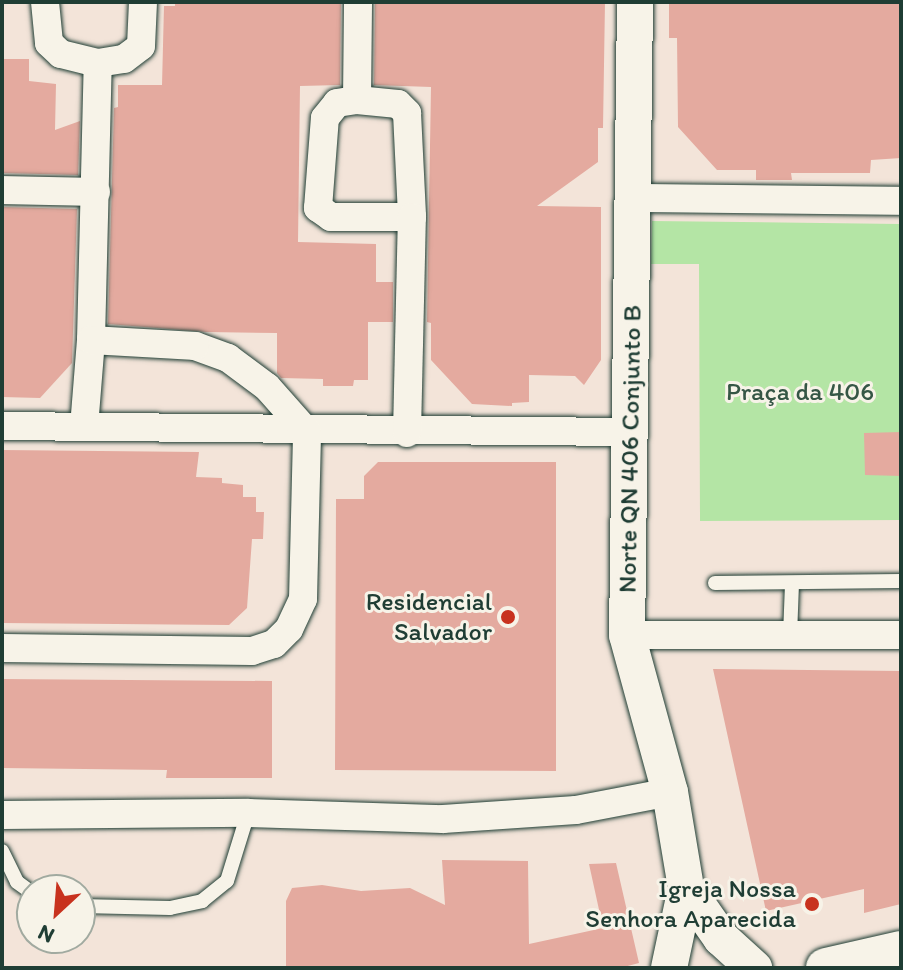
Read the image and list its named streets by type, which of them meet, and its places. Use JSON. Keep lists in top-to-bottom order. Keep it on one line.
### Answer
{"streets":{"street":["Norte QN 406 Conjunto B"]},"parks":["Praça da 406"],"places":["Residencial Salvador","Igreja Nossa Senhora Aparecida"],"north":"bottom left"}
